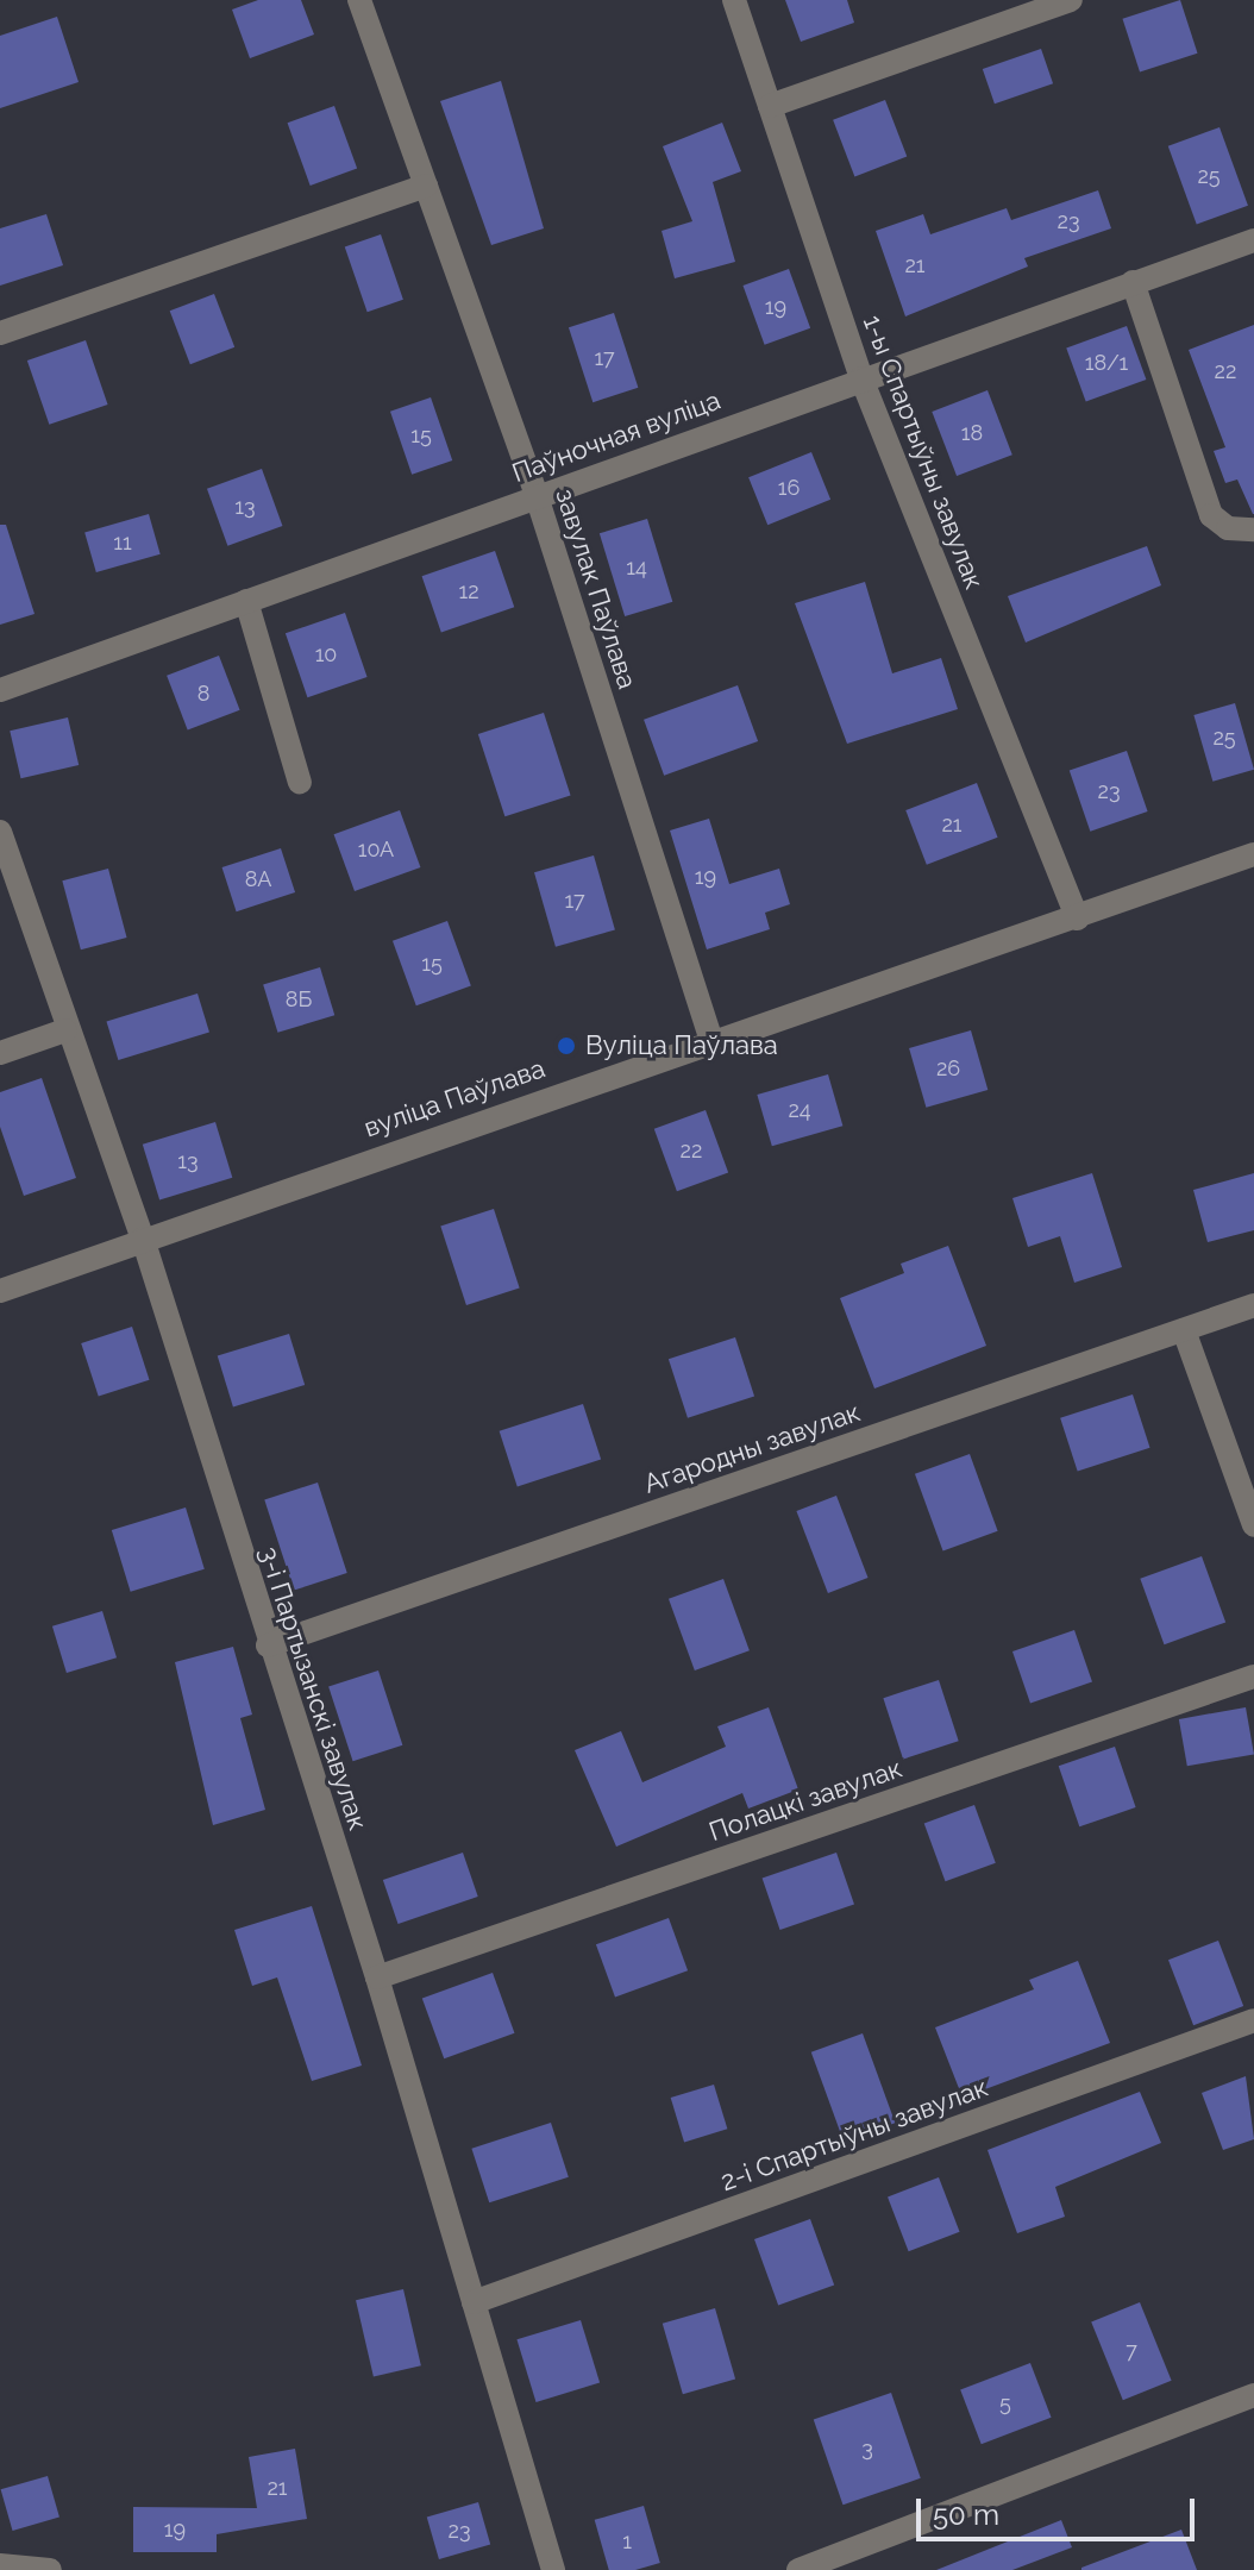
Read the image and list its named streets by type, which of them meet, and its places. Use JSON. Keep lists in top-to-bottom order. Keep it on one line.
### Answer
{"streets":{"street":["Паўночная вуліца","1-ы Спартыўны завулак","завулак Паўлава","вуліца Паўлава","Агародны завулак","3-і Партызанскі завулак","Полацкі завулак","2-і Спартыўны завулак"]},"crossings":[["Паўночная вуліца","1-ы Спартыўны завулак"],["Паўночная вуліца","завулак Паўлава"],["1-ы Спартыўны завулак","вуліца Паўлава"],["завулак Паўлава","вуліца Паўлава"],["вуліца Паўлава","3-і Партызанскі завулак"],["Агародны завулак","3-і Партызанскі завулак"],["3-і Партызанскі завулак","Полацкі завулак"],["3-і Партызанскі завулак","2-і Спартыўны завулак"]],"places":["Вуліца Паўлава"],"house_numbers":["25","23","21","19","17","18/1","22","18","15","16","13","11","14","12","10","8","25","23","21","10А","19","8А","17","15","8Б","26","24","22","13","7","5","3","21","19","23","1"],"scale_bar":"50 m"}
